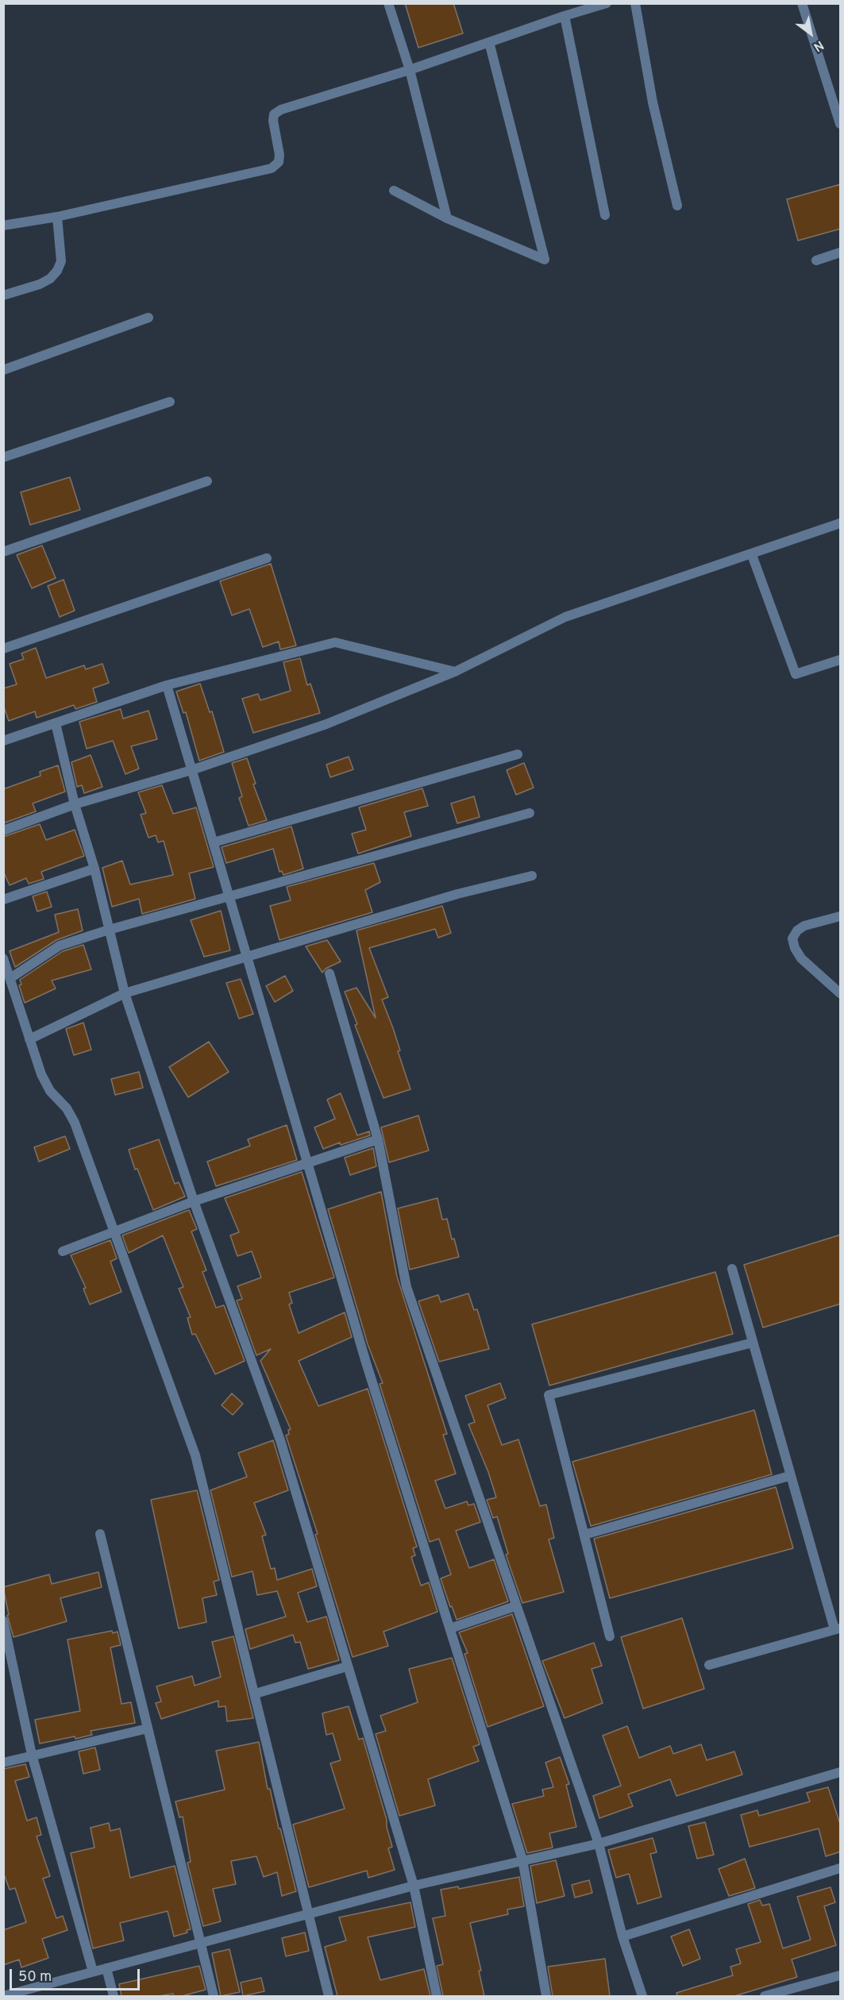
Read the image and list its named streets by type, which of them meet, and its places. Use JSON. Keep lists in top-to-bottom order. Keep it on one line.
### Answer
{"scale_bar":"50 m","north":"bottom right"}
